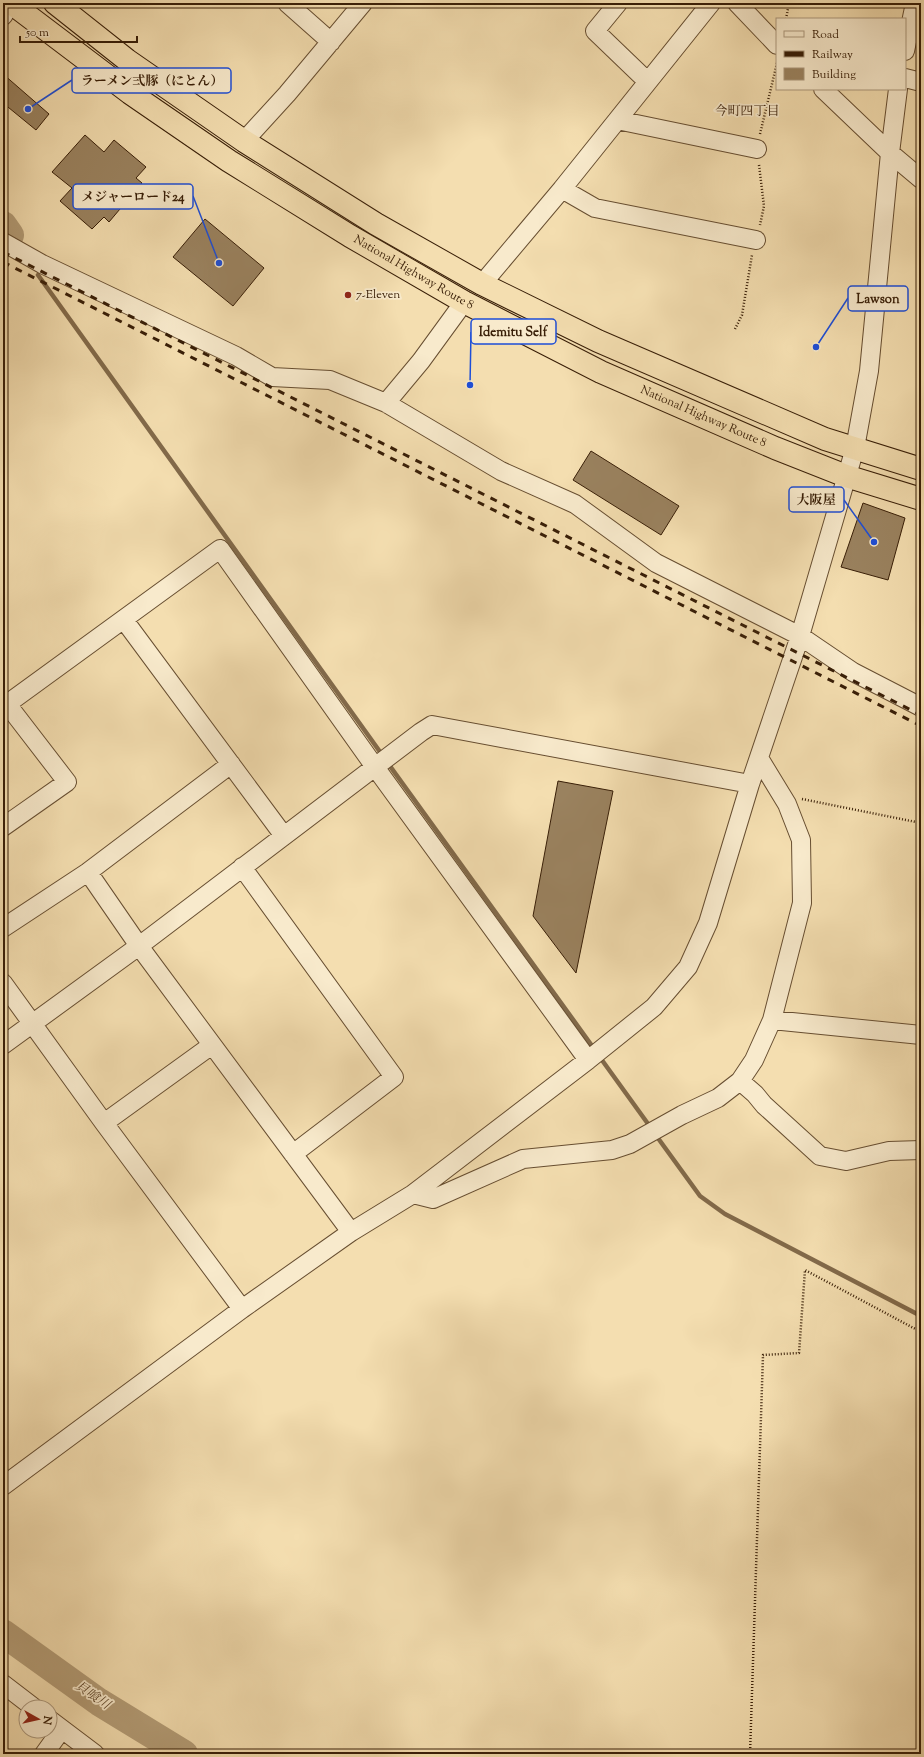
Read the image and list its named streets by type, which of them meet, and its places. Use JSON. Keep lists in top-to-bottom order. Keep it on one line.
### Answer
{"streets":{"highway":["National Highway Route 8"]},"districts":["今町四丁目"],"water":["貝喰川"],"places":["ラーメン弍豚（にとん）","メジャーロード24","7-Eleven","Lawson","Idemitu Self","大阪屋"],"legend":["Road","Railway","Building"],"scale_bar":"50 m","north":"right"}
